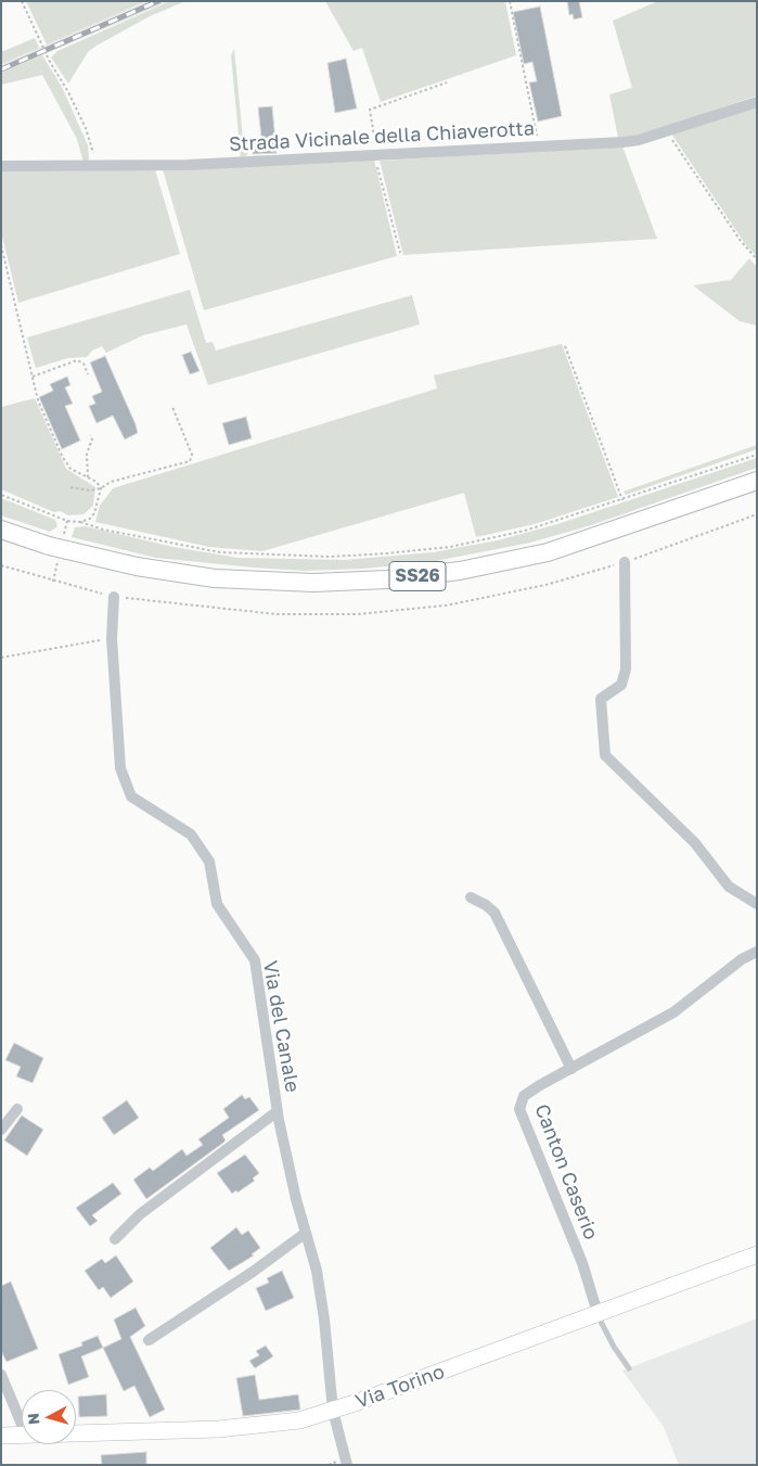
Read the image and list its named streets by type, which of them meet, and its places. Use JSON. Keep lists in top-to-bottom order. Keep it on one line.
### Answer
{"streets":{"main road":["SS26"],"street":["Strada Vicinale della Chiaverotta","Via del Canale","Canton Caserio","Via Torino"]},"crossings":[["Via del Canale","Via Torino"],["Canton Caserio","Via Torino"]],"north":"left"}
